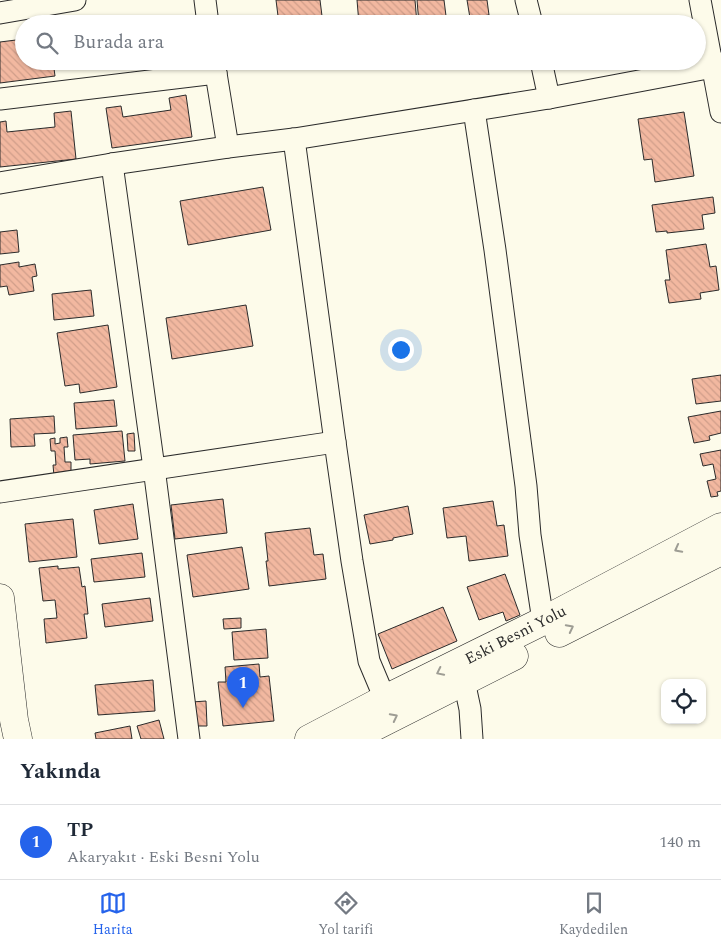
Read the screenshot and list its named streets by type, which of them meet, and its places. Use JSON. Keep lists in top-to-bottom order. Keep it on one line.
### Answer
{"streets":{"main road":["Eski Besni Yolu"]},"page":{"search":"Burada ara","pins":"1","heading":"Yakında","list":[{"mark":"1","name":"TP","note":"Akaryakıt · Eski Besni Yolu","value":"140 m"}],"nav":["Harita","Yol tarifi","Kaydedilen"]}}
